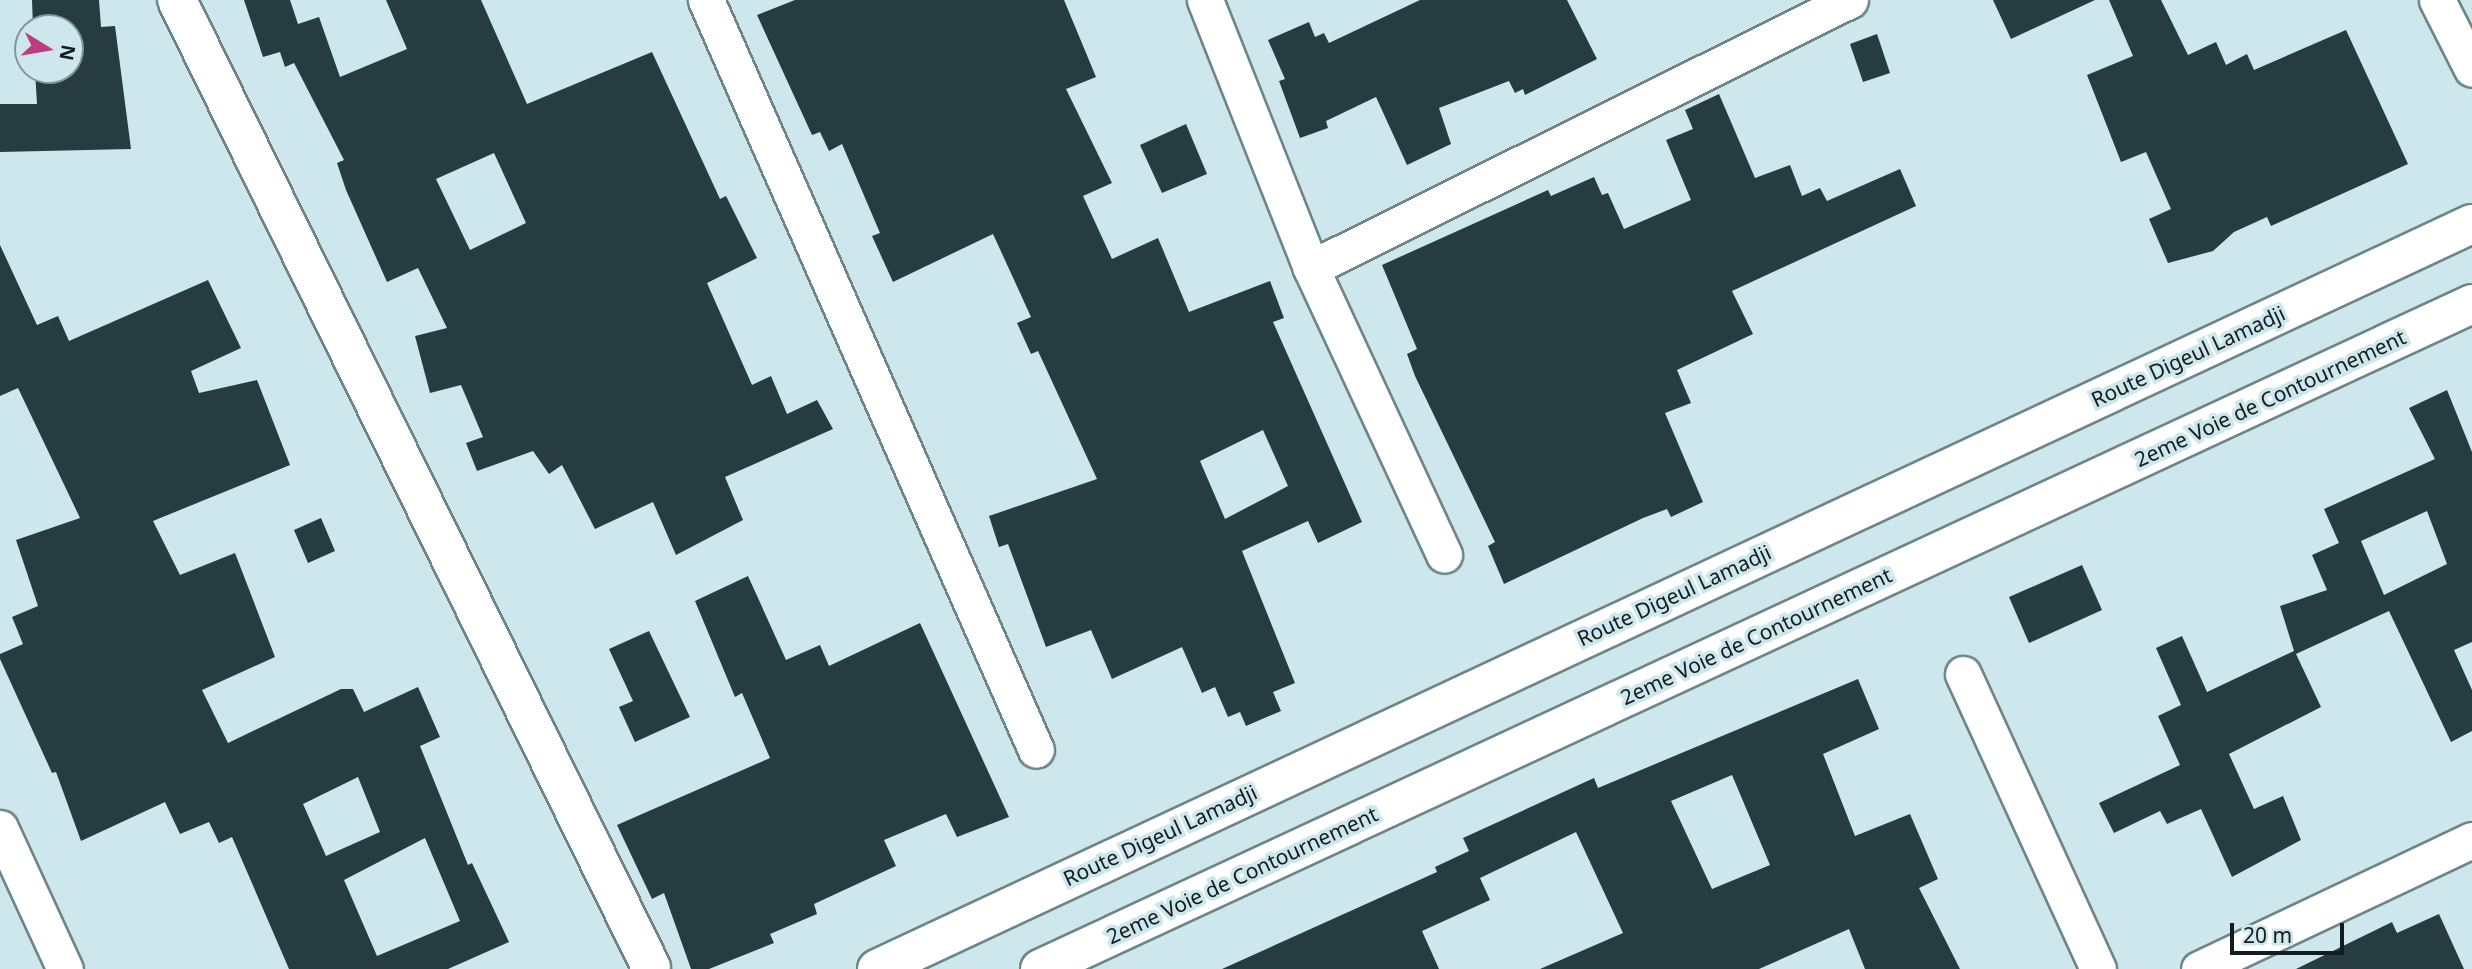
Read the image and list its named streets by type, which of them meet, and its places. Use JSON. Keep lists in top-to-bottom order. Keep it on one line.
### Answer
{"streets":{"main road":["Route Digeul Lamadji","2eme Voie de Contournement"]},"scale_bar":"20 m","north":"right"}
